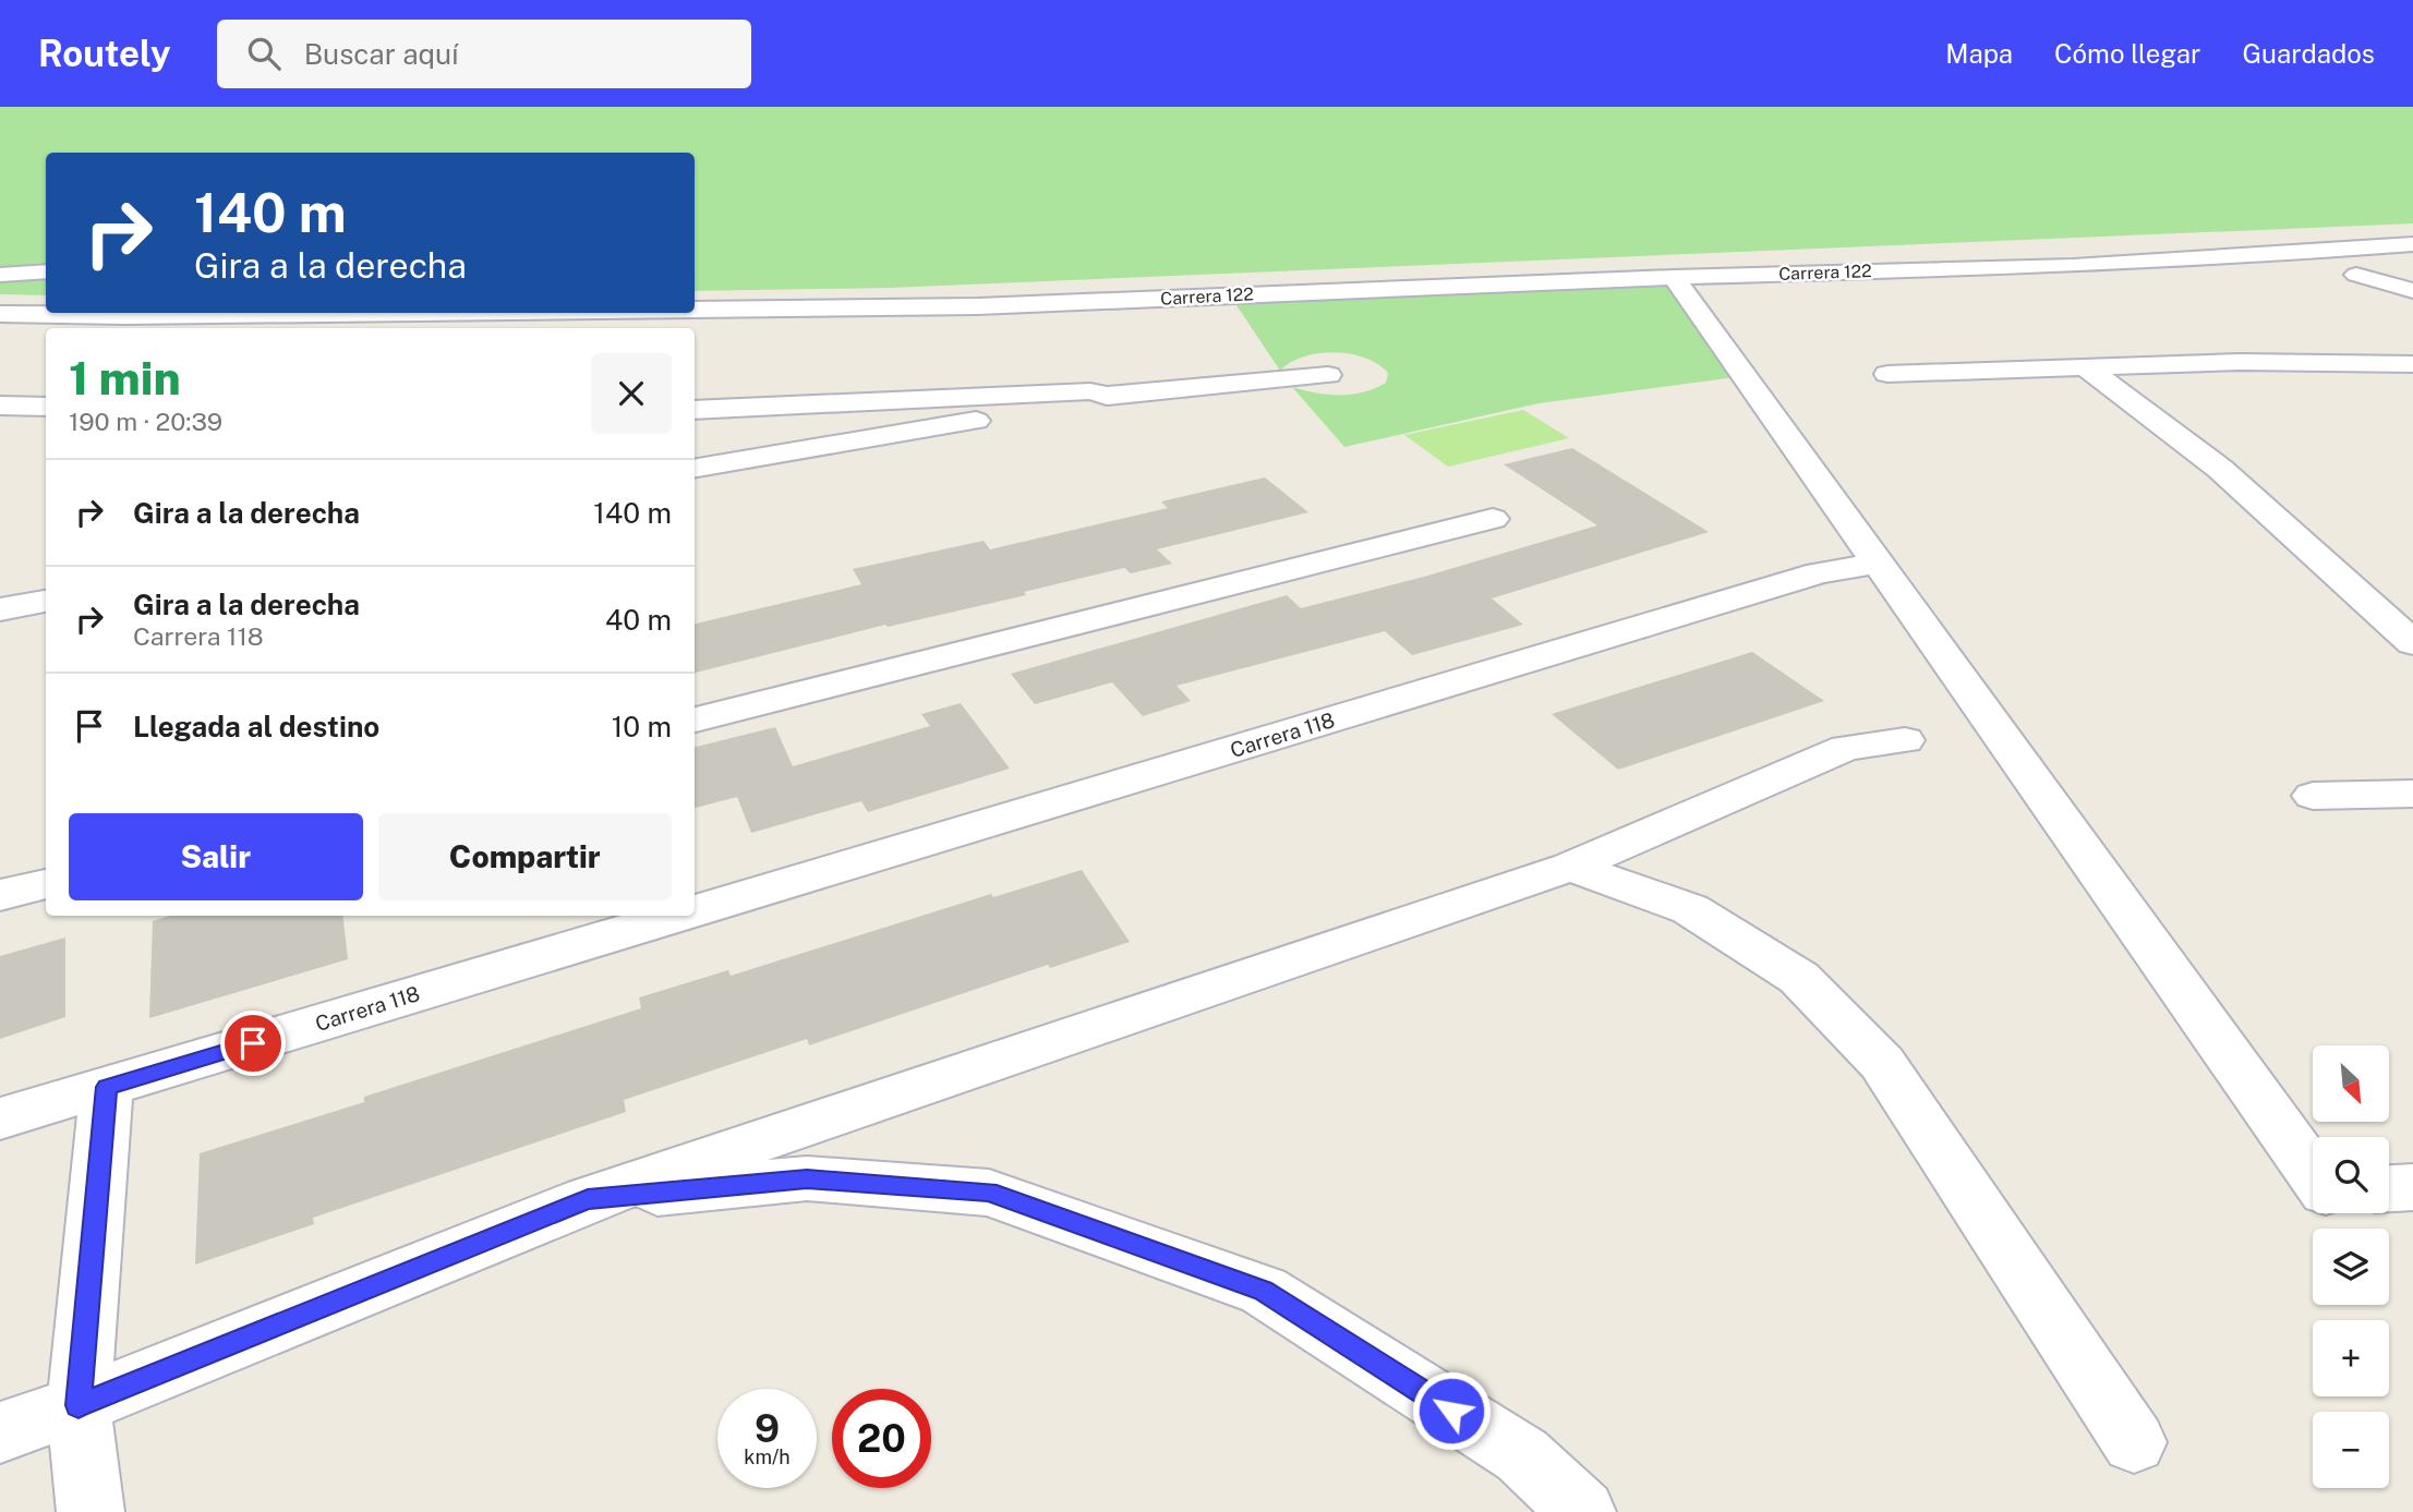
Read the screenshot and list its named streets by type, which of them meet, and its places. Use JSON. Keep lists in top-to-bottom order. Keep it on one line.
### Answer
{"streets":{"street":["Carrera 122","Carrera 118"]},"north":"bottom right","page":{"header":"Routely","search":"Buscar aquí","nav":["Mapa","Cómo llegar","Guardados"],"turn":["140 m","Gira a la derecha"],"heading":["1 min","190 m · 20:39"],"list":[{"name":"Gira a la derecha","value":"140 m"},{"name":"Gira a la derecha","note":"Carrera 118","value":"40 m"},{"name":"Llegada al destino","value":"10 m"}],"buttons":["Salir","Compartir"],"map_buttons":["+","−"],"speed":"9 km/h","limit":"20"}}
